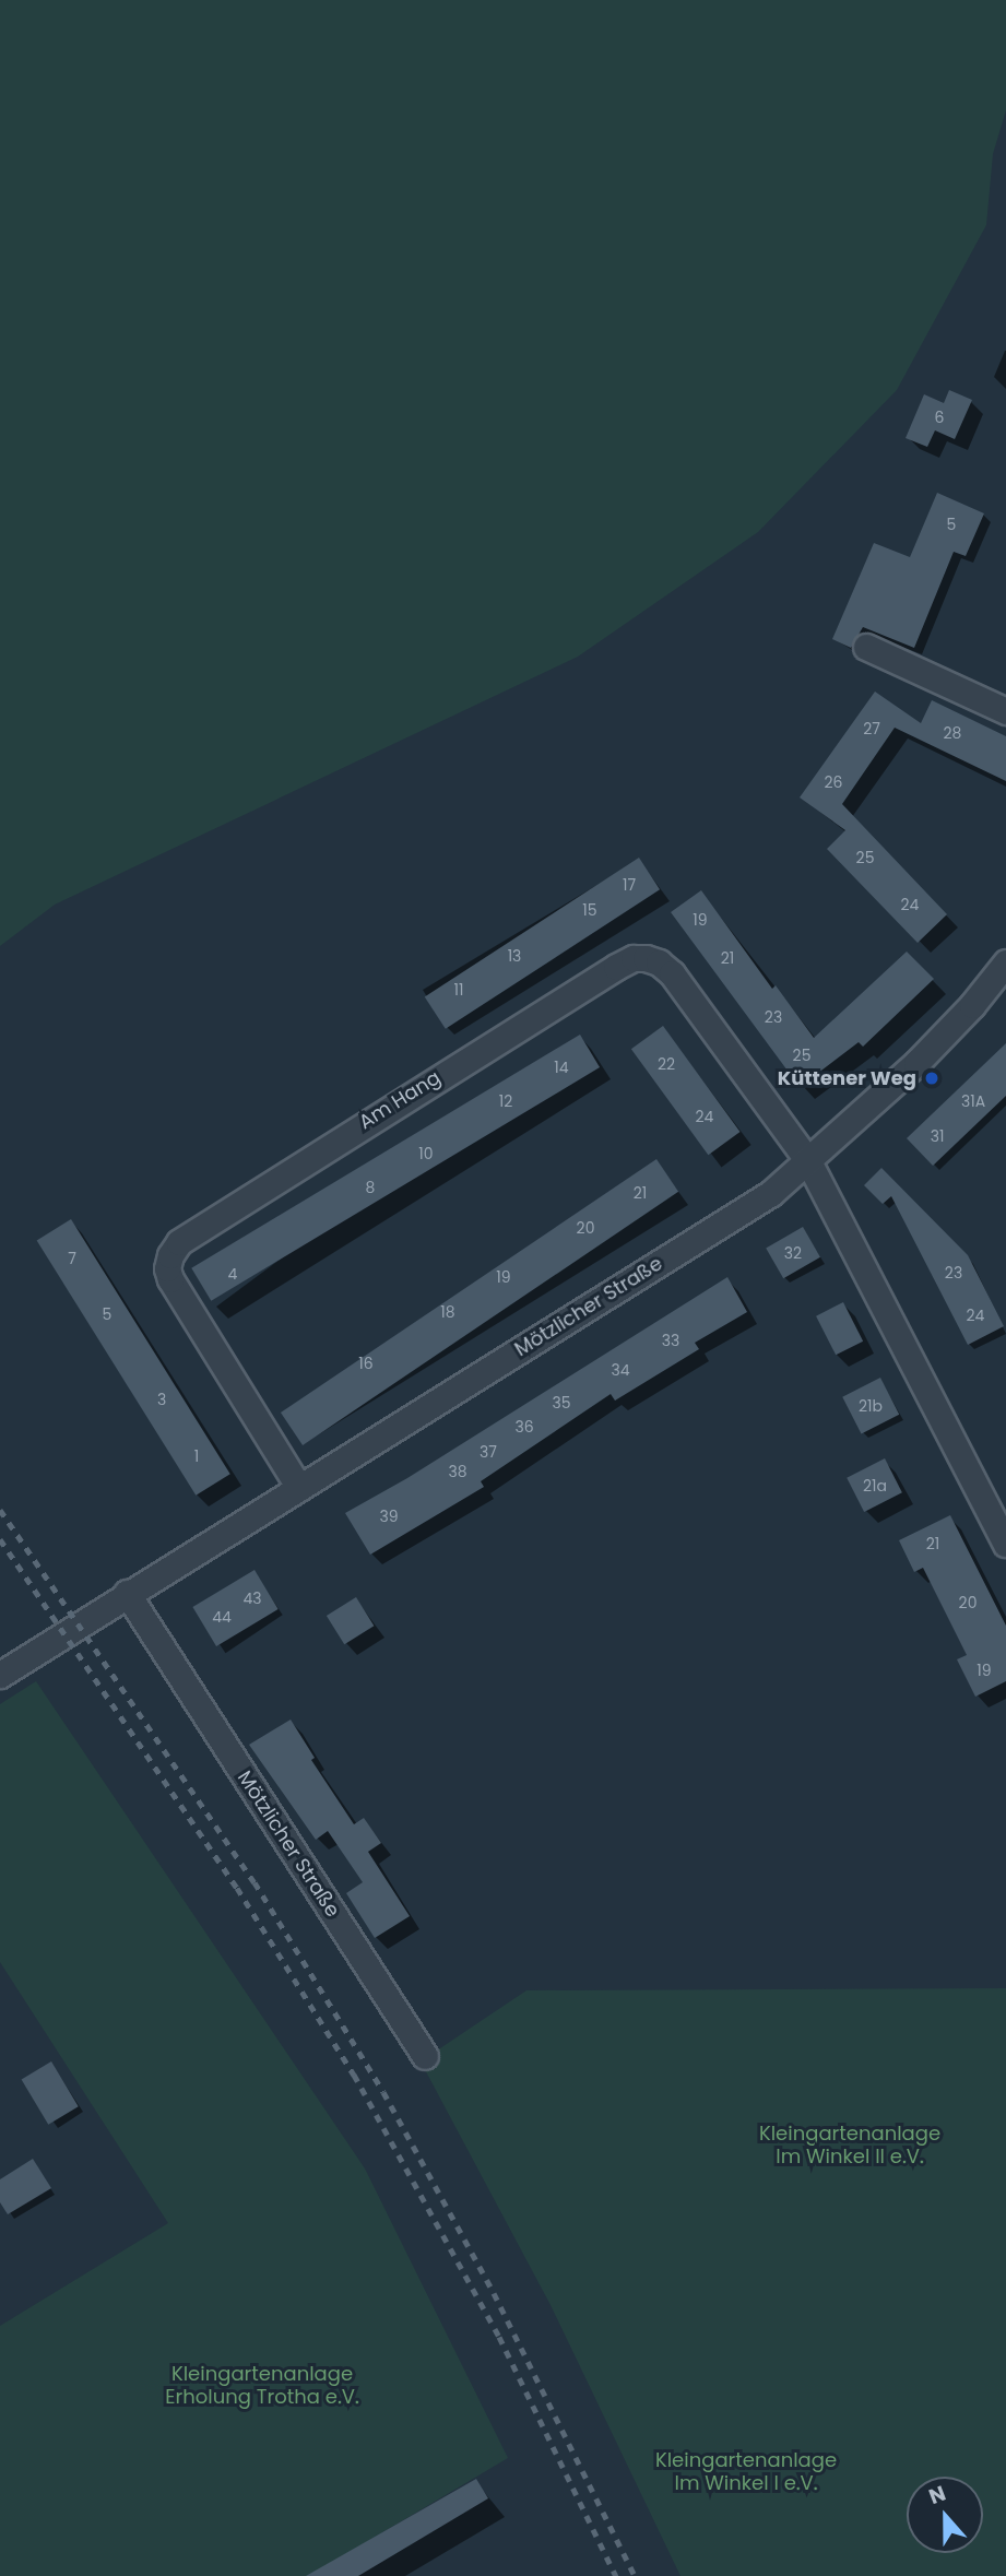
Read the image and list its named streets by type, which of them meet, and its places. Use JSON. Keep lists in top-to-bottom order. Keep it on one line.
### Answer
{"streets":{"street":["Am Hang","Mötzlicher Straße"]},"crossings":[["Am Hang","Mötzlicher Straße"]],"parks":["Kleingartenanlage Im Winkel II e.V.","Kleingartenanlage Erholung Trotha e.V.","Kleingartenanlage Im Winkel I e.V."],"places":["Küttener Weg"],"house_numbers":["6","5","27","28","26","25","17","24","15","19","13","21","11","23","25","22","14","12","31A","24","31","10","8","21","20","32","7","23","4","19","18","5","24","33","16","34","3","35","21b","36","37","1","38","21a","39","21","43","20","44","19"],"north":"top"}
